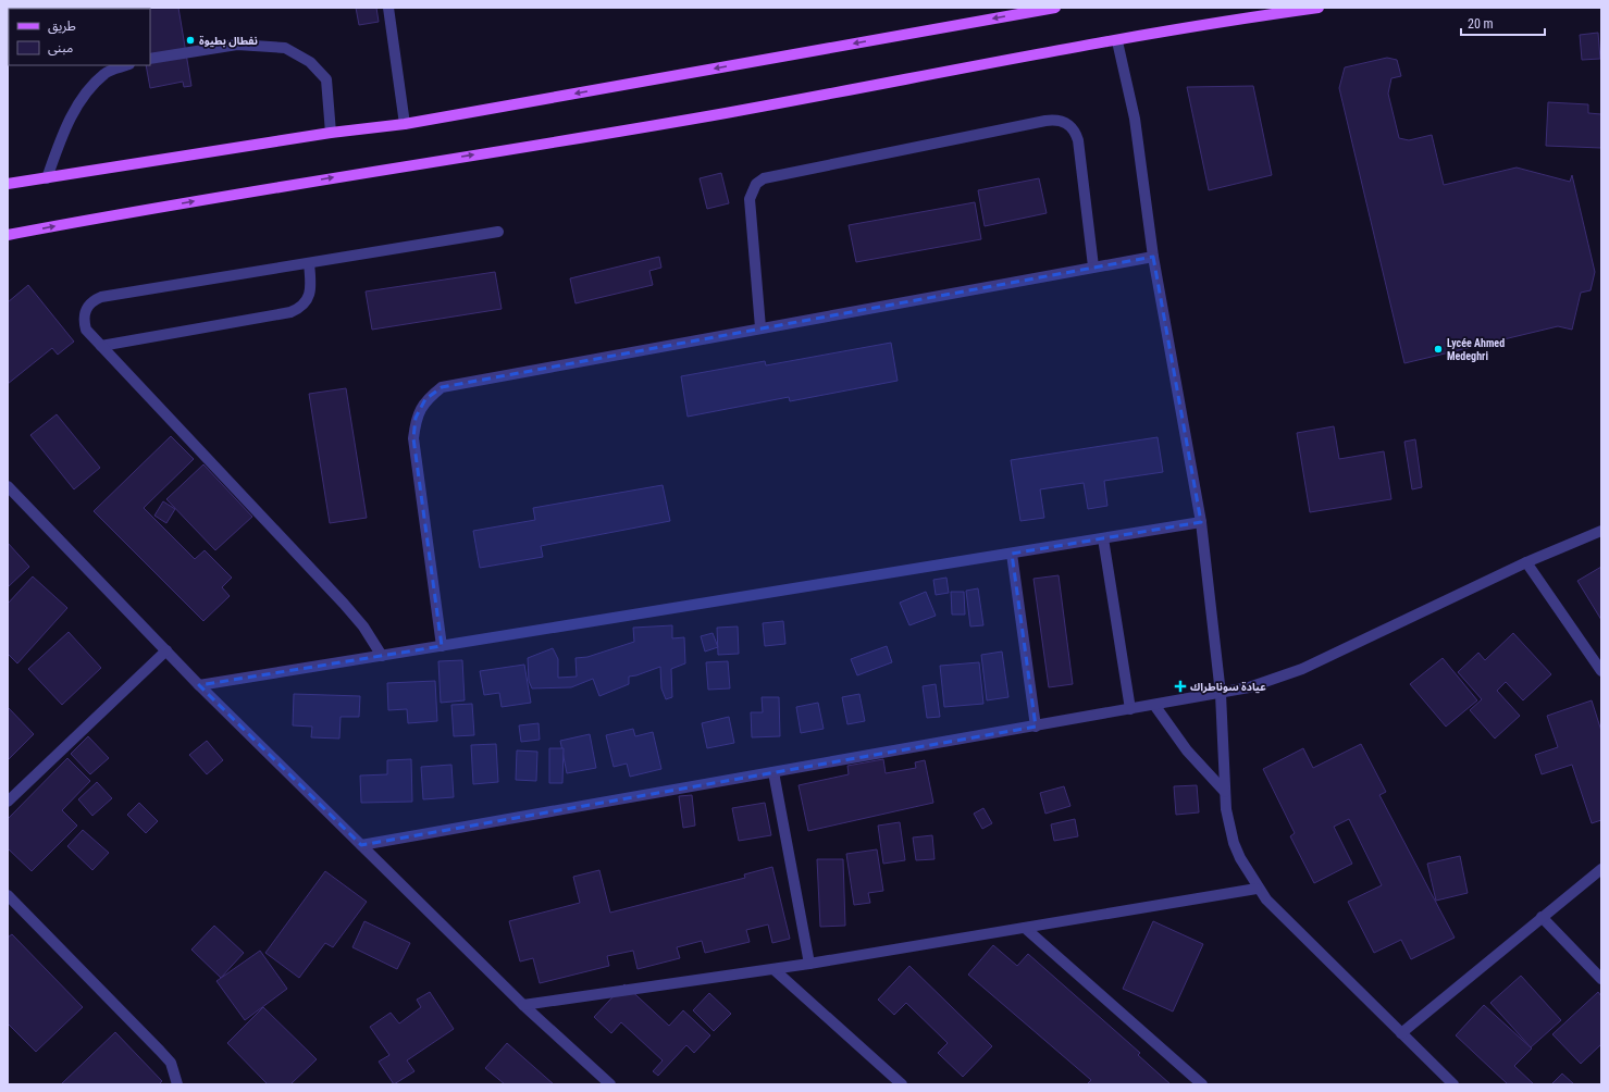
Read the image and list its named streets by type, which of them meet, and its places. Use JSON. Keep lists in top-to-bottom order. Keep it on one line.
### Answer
{"places":{"other":["نفطال بطيوة","Lycée Ahmed Medeghri"],"health":["عيادة سوناطراك"]},"legend":["طريق","مبنى"],"scale_bar":"20 m"}
